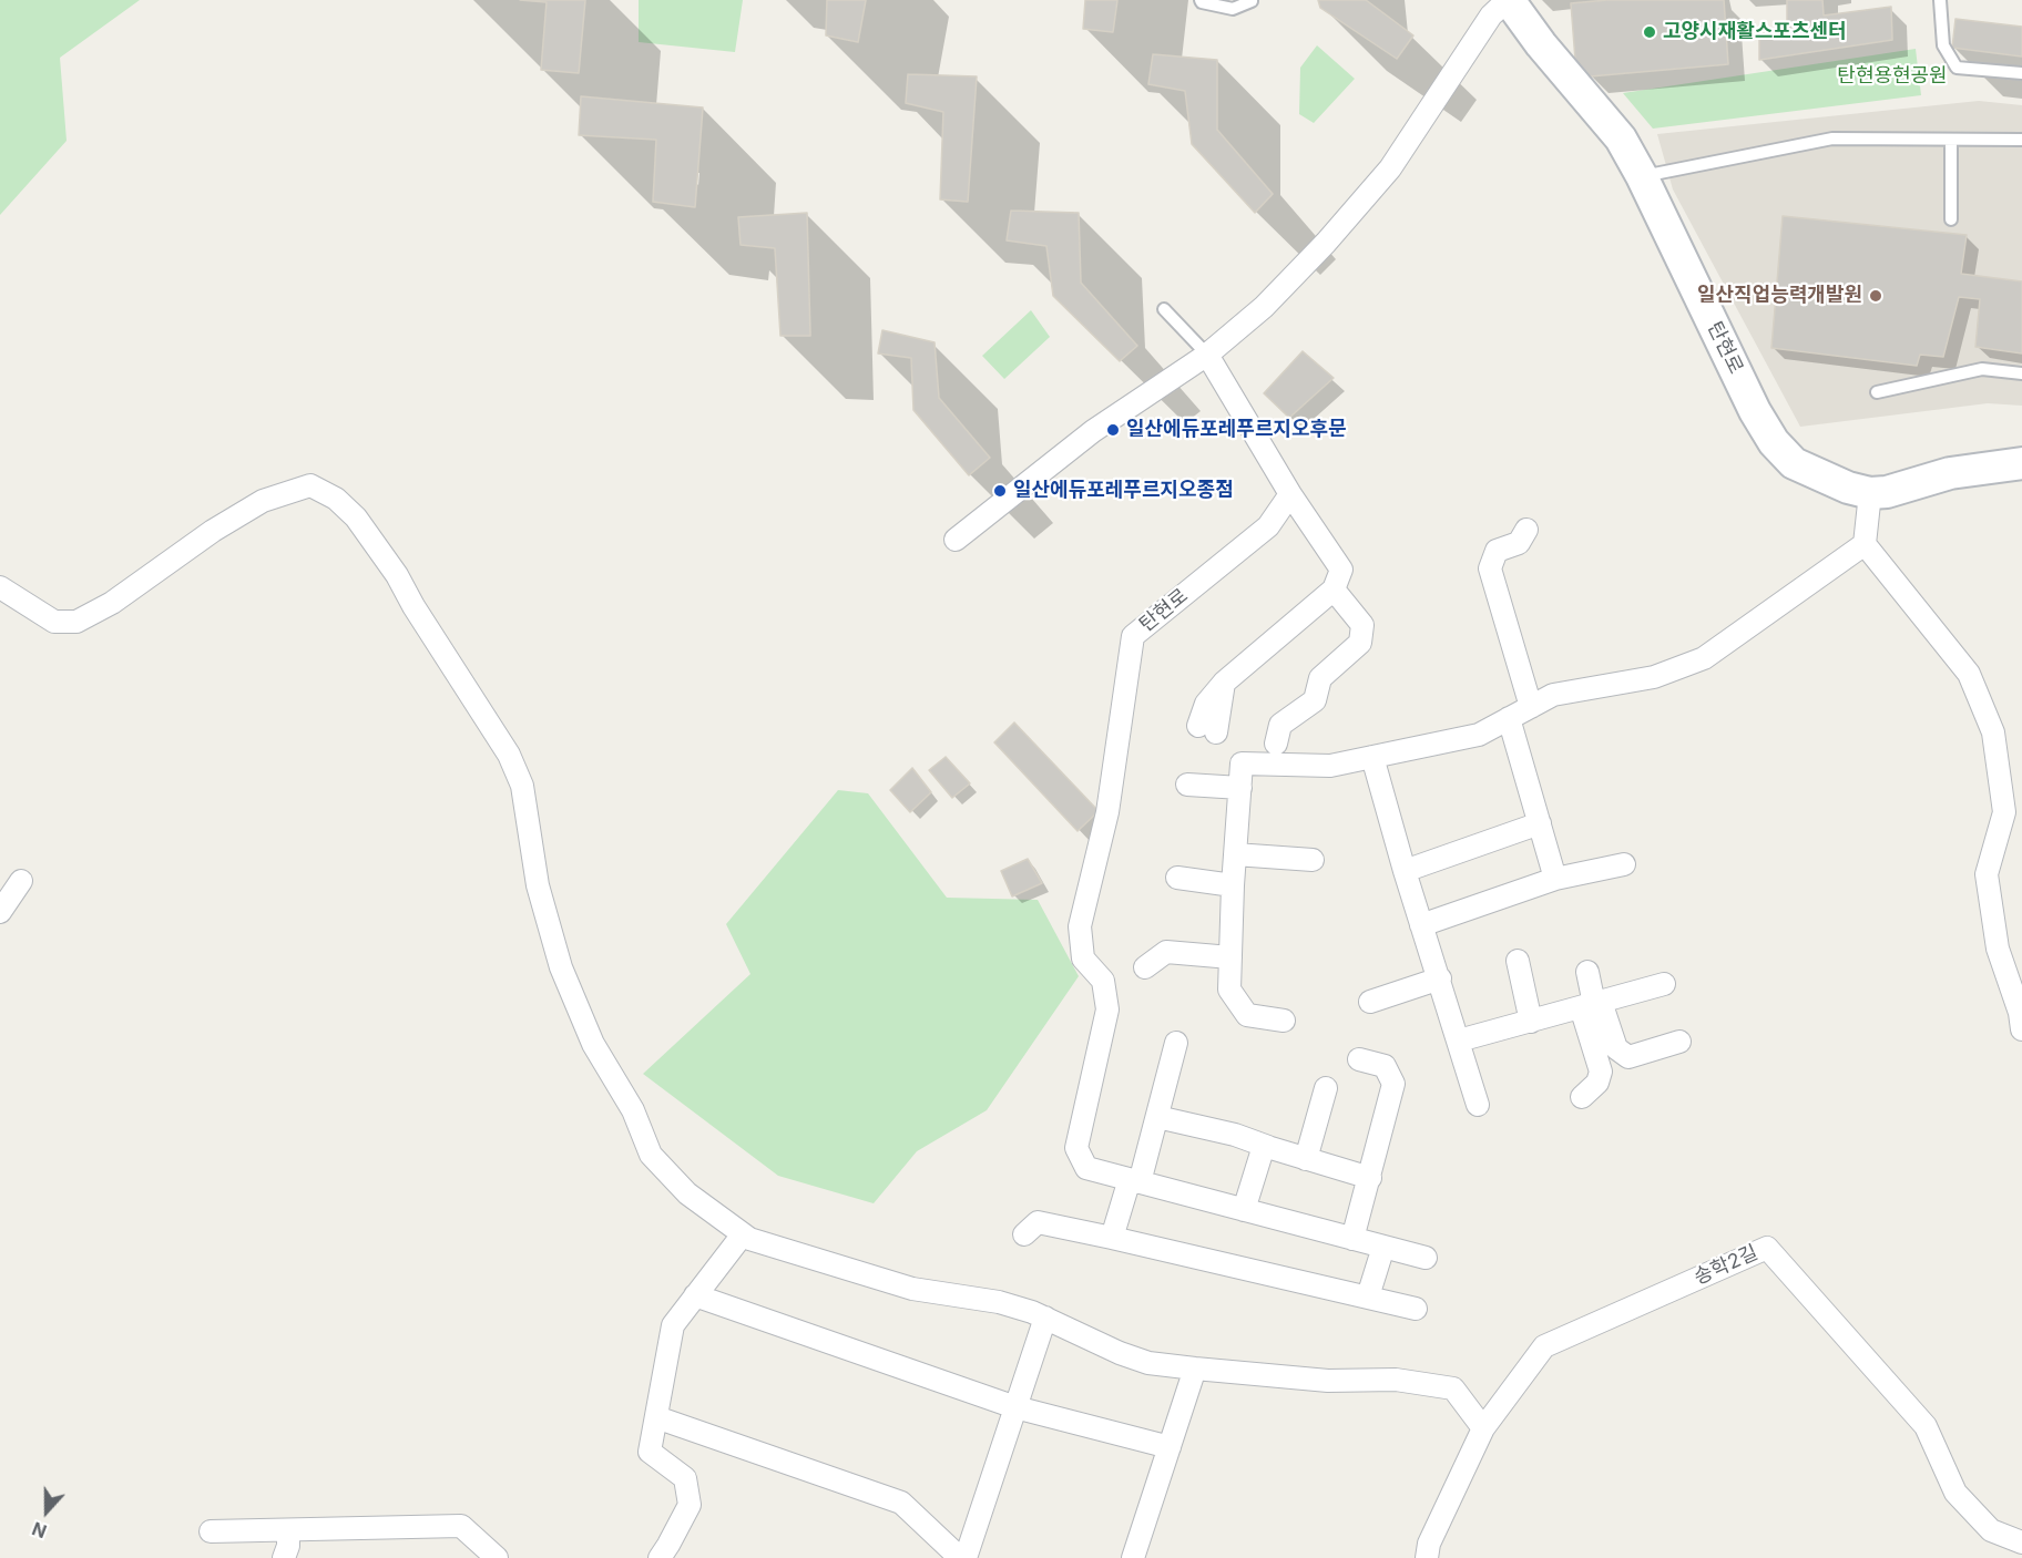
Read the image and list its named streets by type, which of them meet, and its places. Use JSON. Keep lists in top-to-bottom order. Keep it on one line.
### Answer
{"streets":{"main road":["탄현로"],"street":["송학2길"]},"parks":["탄현용현공원"],"places":["고양시재활스포츠센터","일산직업능력개발원","일산에듀포레푸르지오후문","일산에듀포레푸르지오종점"],"north":"bottom"}
